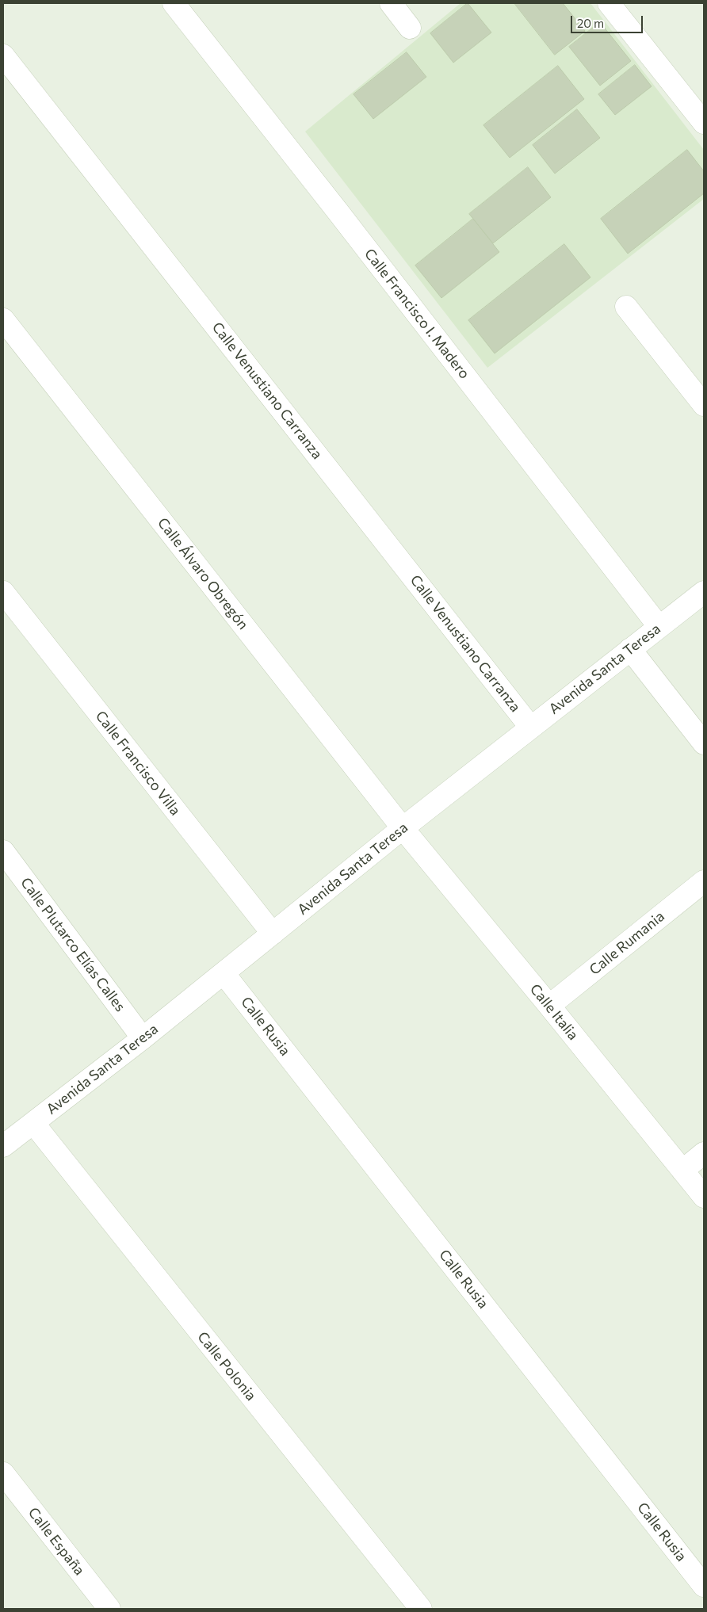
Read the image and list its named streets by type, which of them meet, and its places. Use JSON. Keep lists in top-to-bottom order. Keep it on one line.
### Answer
{"streets":{"street":["Calle Francisco I. Madero","Calle Venustiano Carranza","Calle Álvaro Obregón","Avenida Santa Teresa","Calle Francisco Villa","Calle Rumania","Calle Plutarco Elías Calles","Calle Italia","Calle Rusia","Calle Polonia","Calle España"]},"crossings":[["Calle Francisco I. Madero","Avenida Santa Teresa"],["Calle Venustiano Carranza","Avenida Santa Teresa"],["Calle Álvaro Obregón","Avenida Santa Teresa"],["Calle Álvaro Obregón","Calle Italia"],["Avenida Santa Teresa","Calle Francisco Villa"],["Avenida Santa Teresa","Calle Plutarco Elías Calles"],["Avenida Santa Teresa","Calle Italia"],["Avenida Santa Teresa","Calle Rusia"],["Avenida Santa Teresa","Calle Polonia"],["Calle Rumania","Calle Italia"]],"scale_bar":"20 m"}
